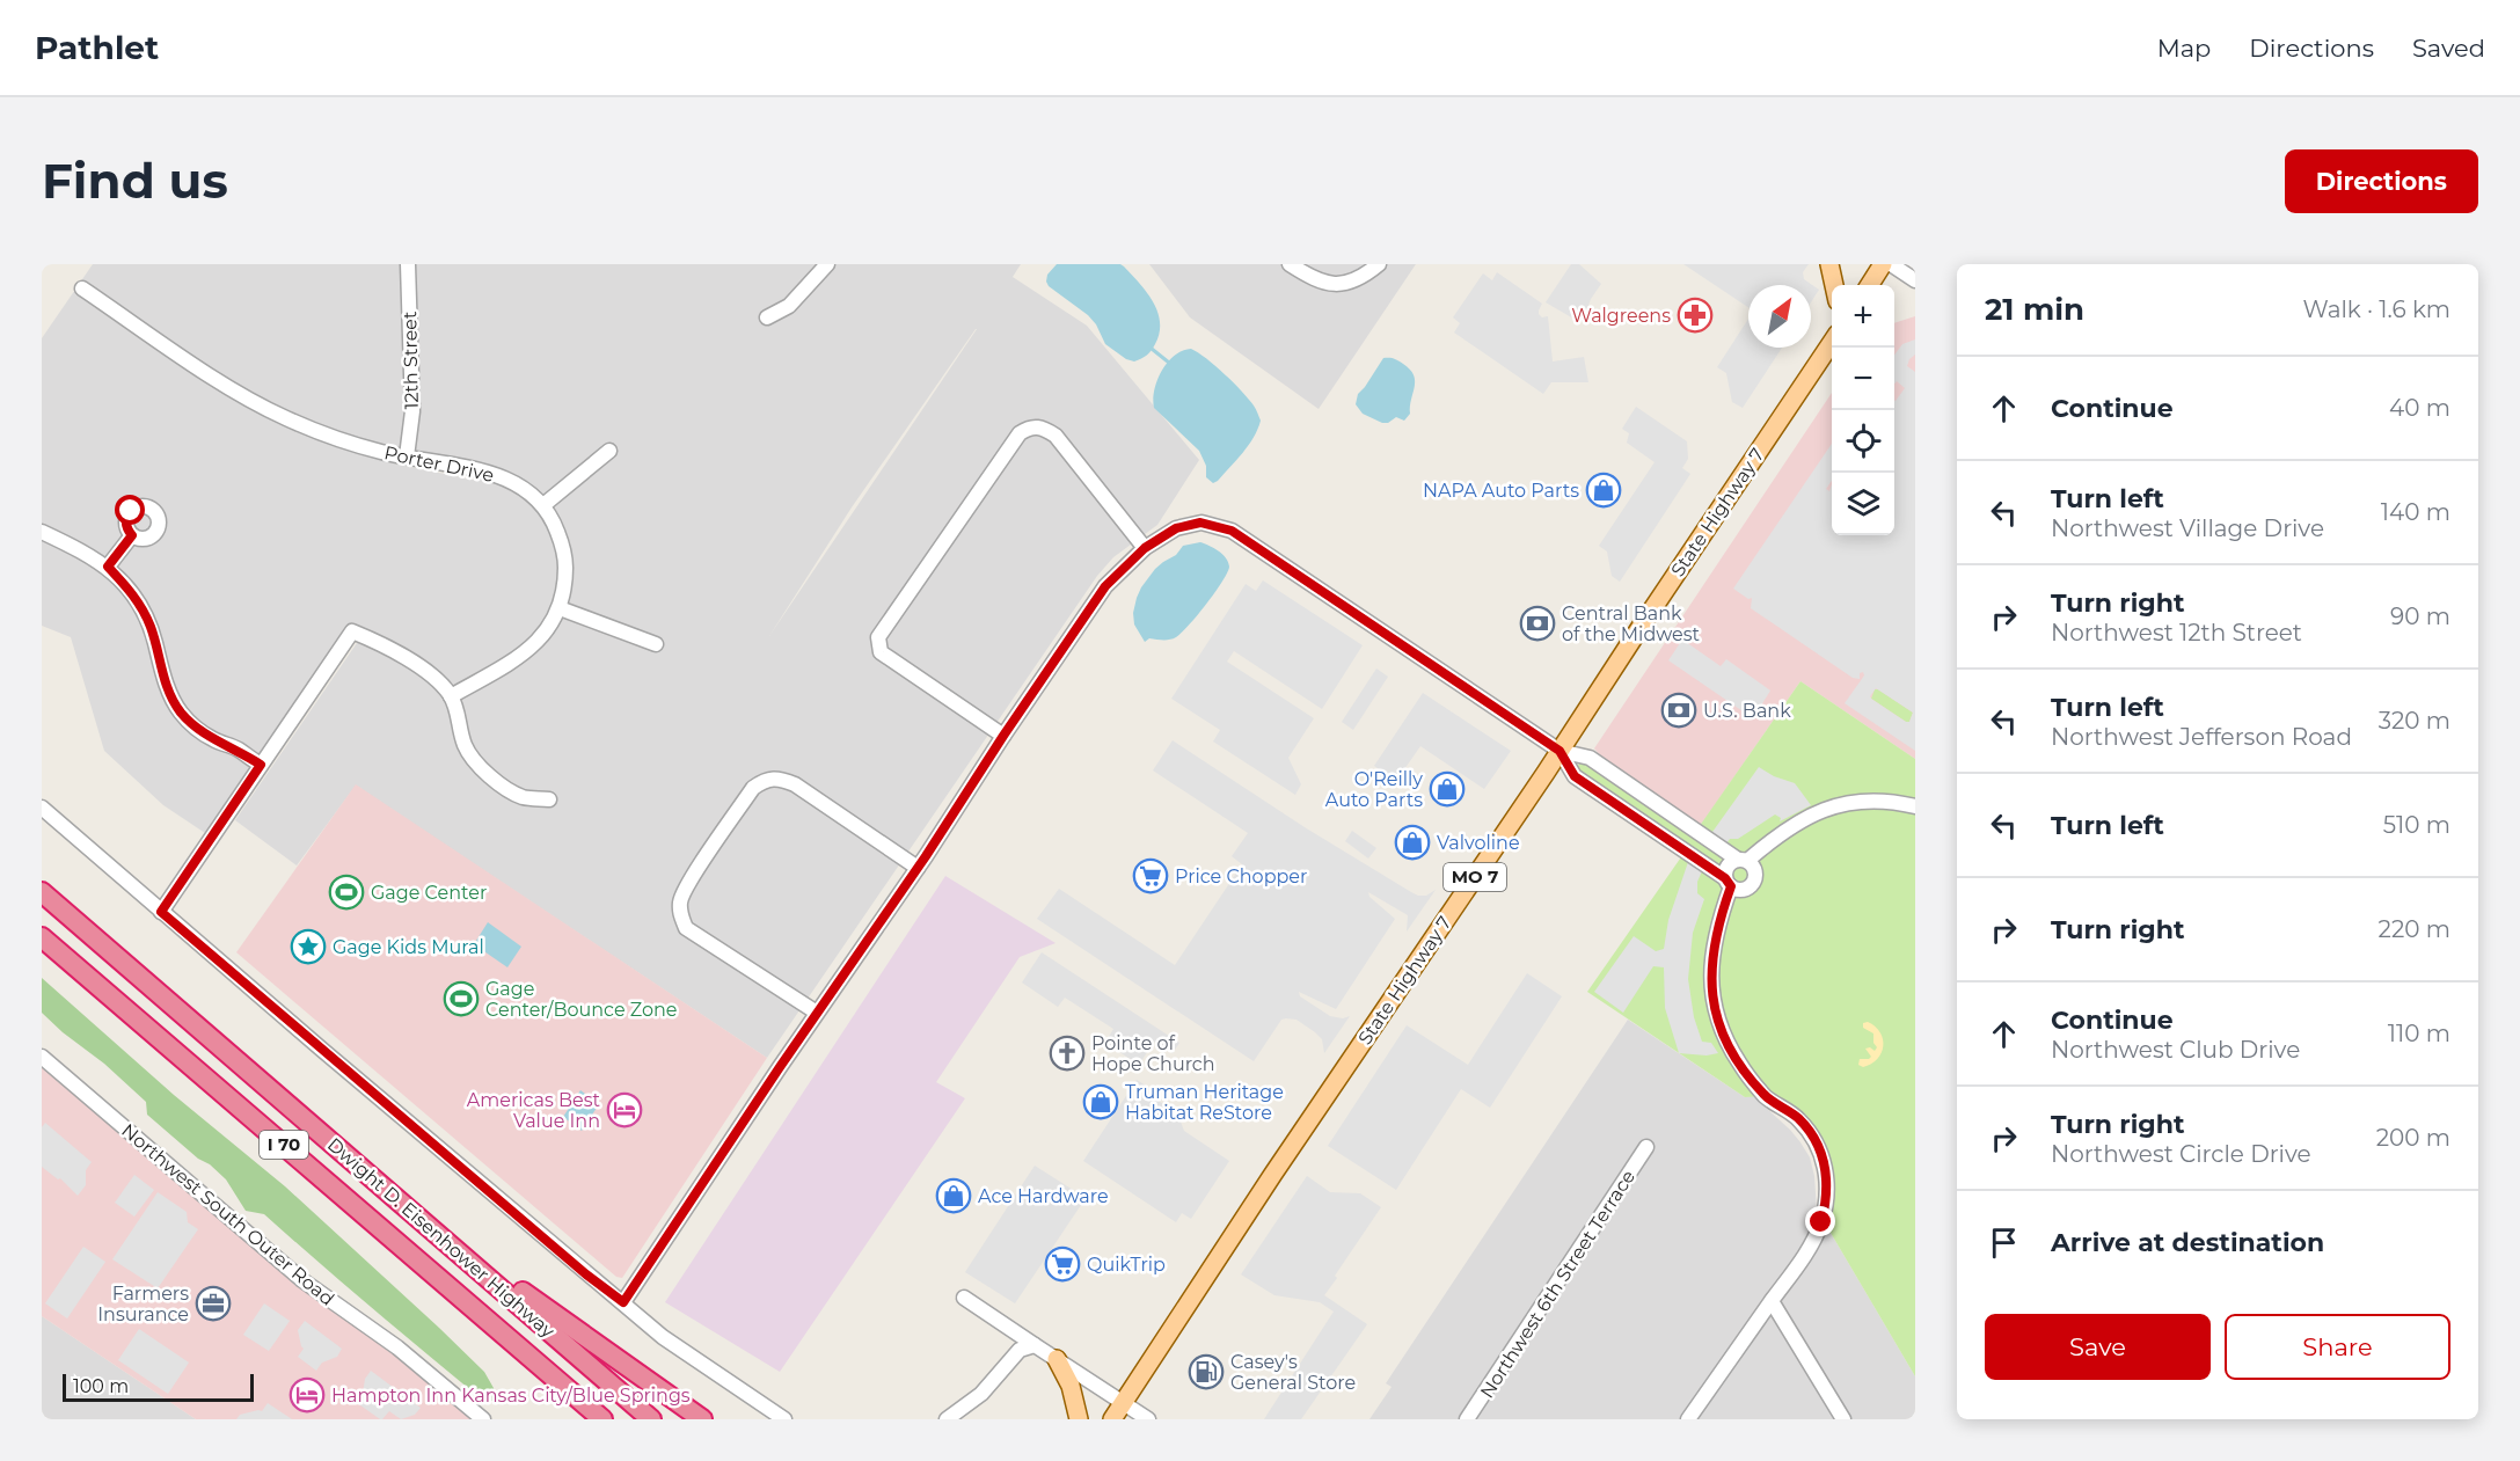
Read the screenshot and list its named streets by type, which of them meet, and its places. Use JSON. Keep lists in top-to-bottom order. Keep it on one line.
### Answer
{"streets":{"highway":["I 70","Dwight D. Eisenhower Highway"],"main road":["State Highway 7","MO 7"],"street":["12th Street","Porter Drive","Northwest South Outer Road","Northwest 6th Street Terrace"]},"crossings":[["12th Street","Porter Drive"]],"places":{"pharmacy":["Walgreens"],"shop":["NAPA Auto Parts","O'Reilly Auto Parts","Valvoline","Truman Heritage Habitat ReStore","Ace Hardware"],"bank":["Central Bank of the Midwest","U.S. Bank"],"supermarket":["Price Chopper","QuikTrip"],"sports":["Gage Center","Gage Center/Bounce Zone"],"place":["Gage Kids Mural"],"church":["Pointe of Hope Church"],"hotel":["Americas Best Value Inn","Hampton Inn Kansas City/Blue Springs"],"office":["Farmers Insurance"],"fuel station":["Casey's General Store"]},"scale_bar":"100 m","north":"top right","page":{"header":"Pathlet","nav":["Map","Directions","Saved"],"buttons":["Directions",["Save","Share"]],"title":"Find us","heading":["21 min","Walk · 1.6 km"],"map_buttons":["+","−"],"list":[["Continue","40 m"],["Turn left","Northwest Village Drive","140 m"],["Turn right","Northwest 12th Street","90 m"],["Turn left","Northwest Jefferson Road","320 m"],["Turn left","510 m"],["Turn right","220 m"],["Continue","Northwest Club Drive","110 m"],["Turn right","Northwest Circle Drive","200 m"],"Arrive at destination"],"scale":"100 m"}}
